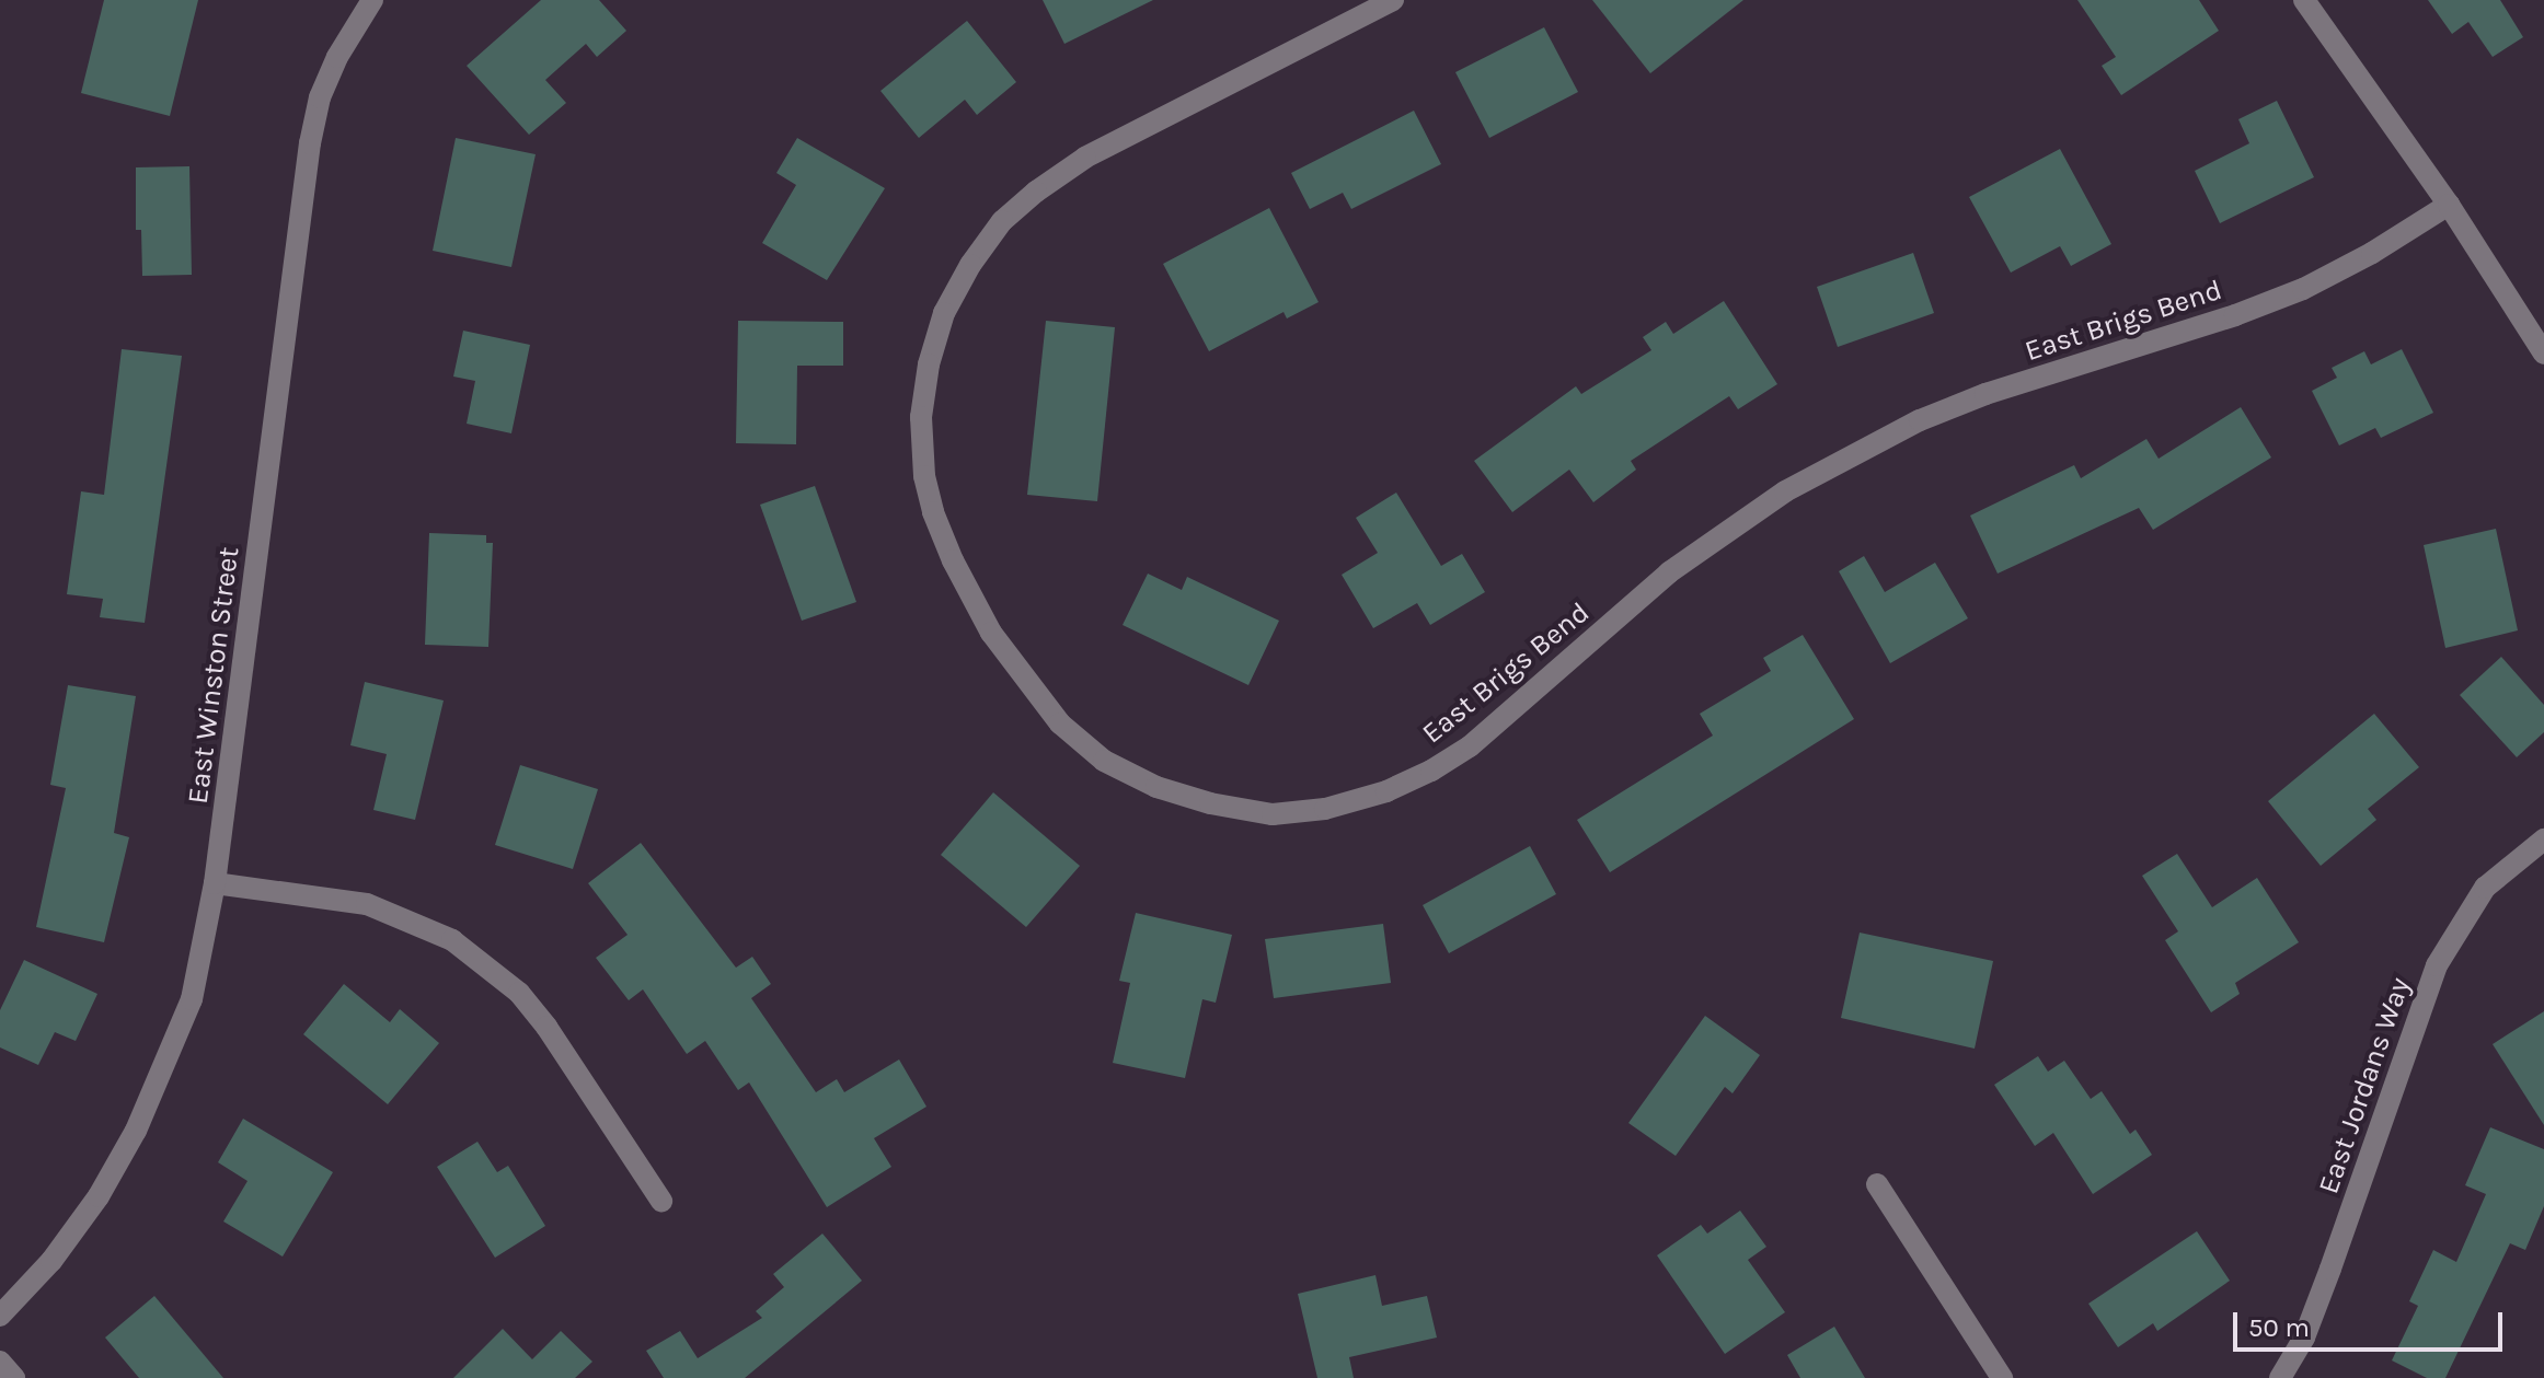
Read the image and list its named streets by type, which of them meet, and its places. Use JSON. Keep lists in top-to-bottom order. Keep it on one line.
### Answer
{"streets":{"street":["East Brigs Bend","East Winston Street","East Jordans Way"]},"scale_bar":"50 m"}
